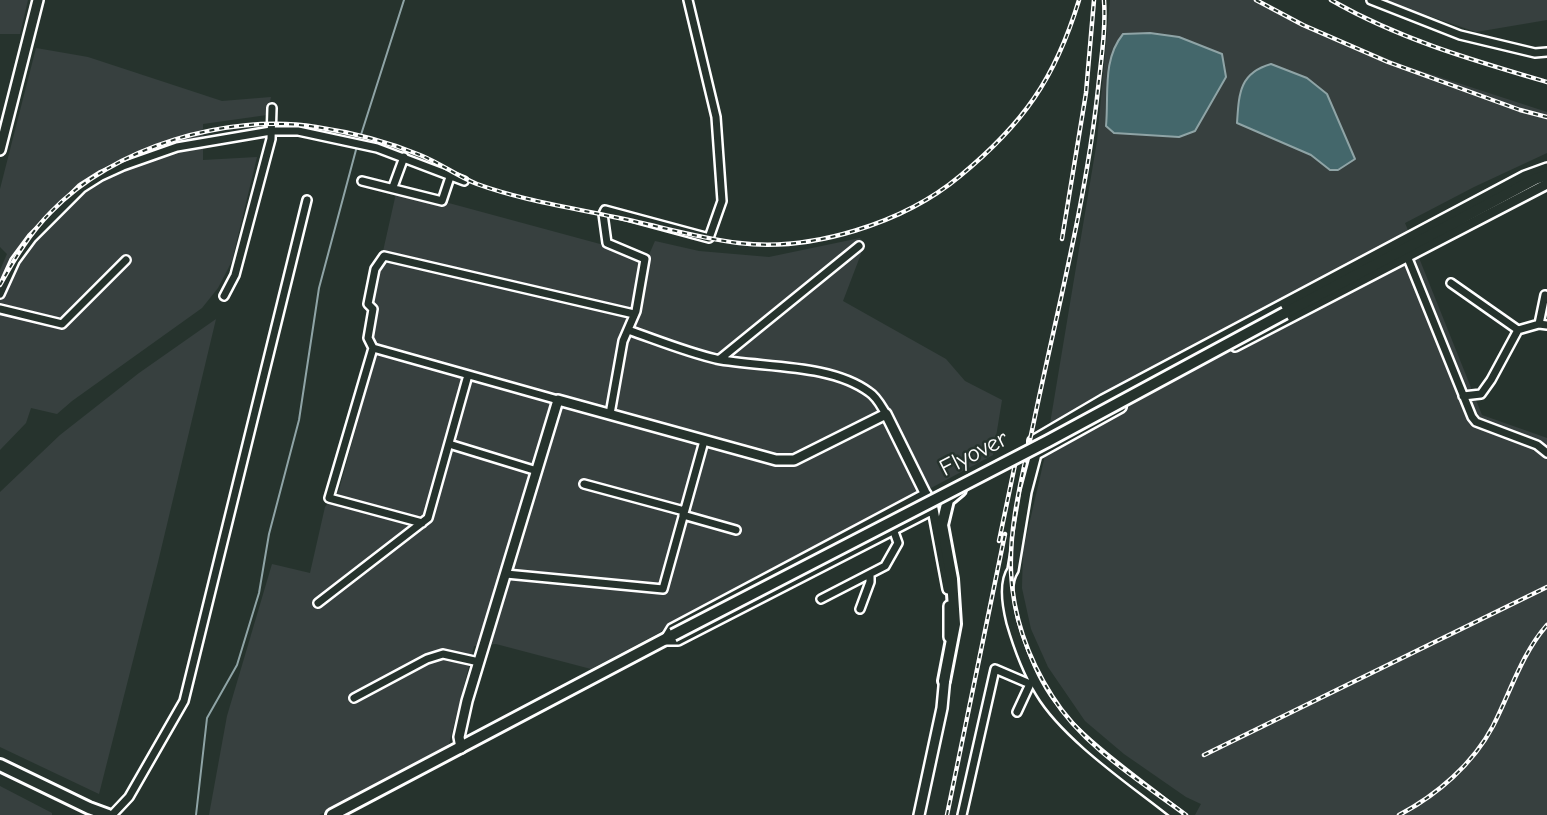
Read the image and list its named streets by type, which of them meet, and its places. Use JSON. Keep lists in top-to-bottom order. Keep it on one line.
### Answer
{"streets":{"main road":["Flyover"]}}
